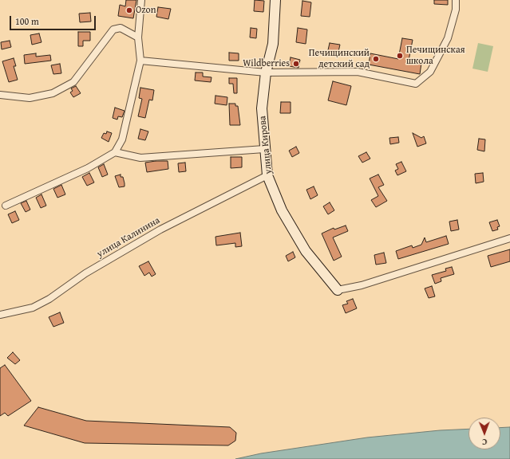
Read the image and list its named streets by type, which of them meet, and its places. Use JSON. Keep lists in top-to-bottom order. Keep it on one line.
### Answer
{"streets":{"street":["улица Кирова","улица Калинина"]},"crossings":[["улица Кирова","улица Калинина"]],"places":["Ozon","Печищинская школа","Печищинский детский сад","Wildberries"],"scale_bar":"100 m","north":"bottom"}
